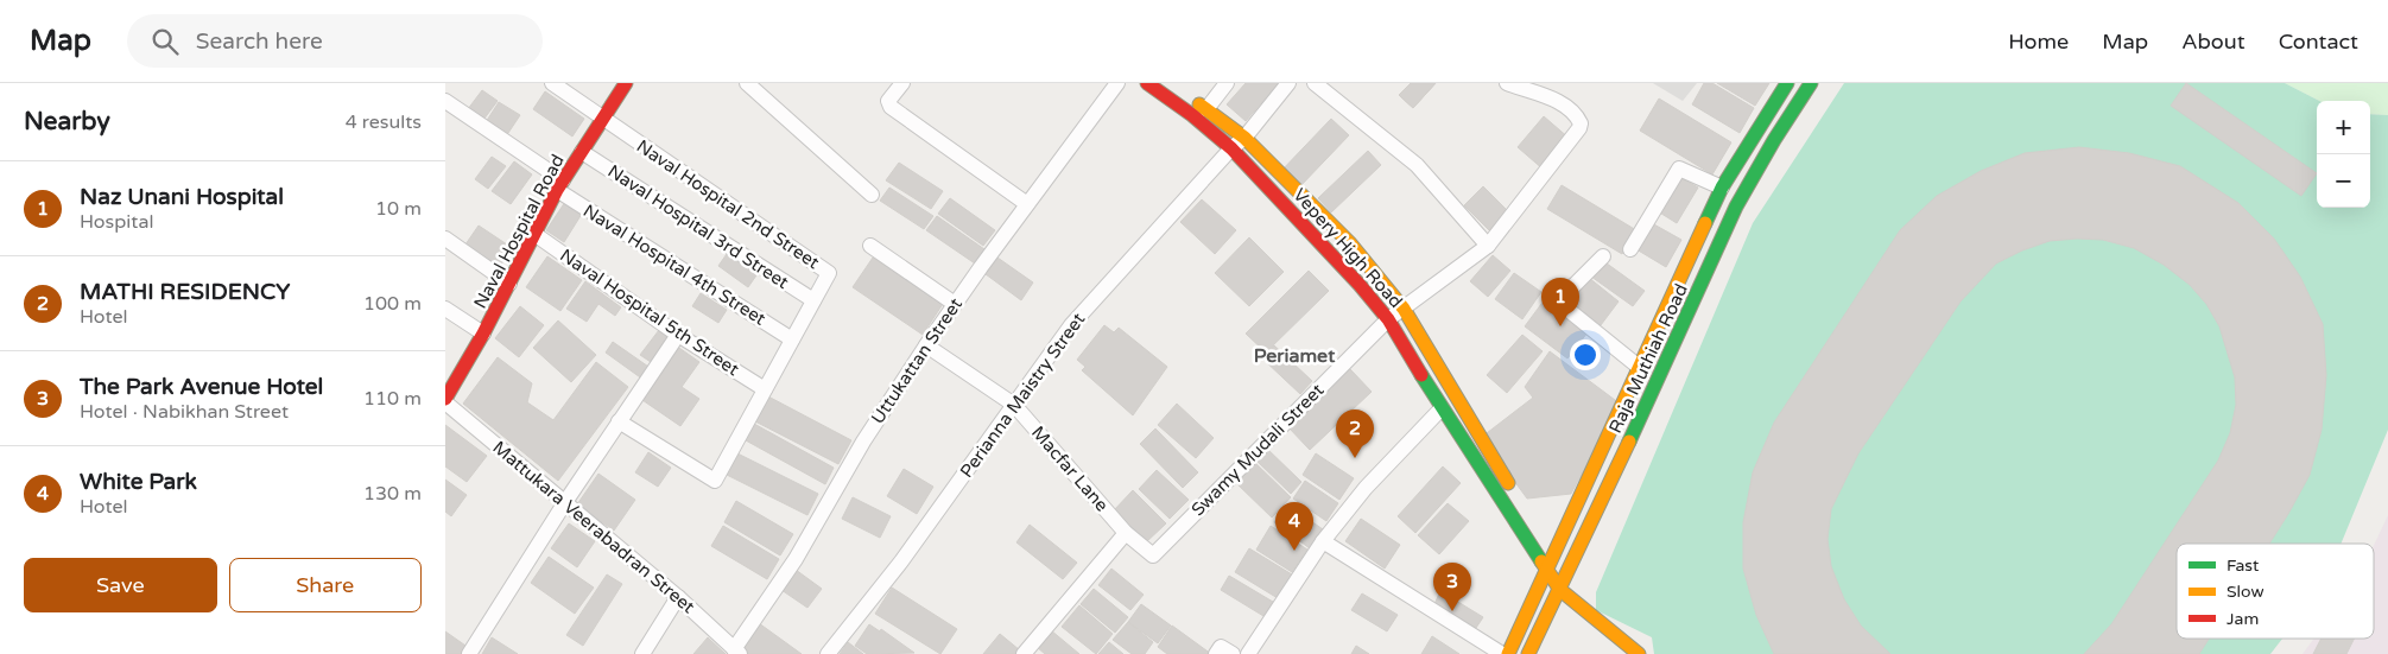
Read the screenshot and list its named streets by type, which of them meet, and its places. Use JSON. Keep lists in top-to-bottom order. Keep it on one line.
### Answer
{"streets":{"main road":["Naval Hospital Road","Vepery High Road","Raja Muthiah Road"],"street":["Naval Hospital 2nd Street","Naval Hospital 3rd Street","Naval Hospital 4th Street","Naval Hospital 5th Street","Uttukattan Street","Perianna Maistry Street","Swamy Mudali Street","Macfar Lane","Mattukara Veerabadran Street"]},"crossings":[["Naval Hospital 2nd Street","Naval Hospital 3rd Street"],["Naval Hospital 2nd Street","Naval Hospital Road"],["Naval Hospital 2nd Street","Naval Hospital 4th Street"],["Naval Hospital 2nd Street","Naval Hospital 5th Street"],["Naval Hospital 3rd Street","Naval Hospital Road"],["Naval Hospital Road","Naval Hospital 4th Street"],["Naval Hospital Road","Naval Hospital 5th Street"],["Naval Hospital Road","Mattukara Veerabadran Street"],["Vepery High Road","Raja Muthiah Road"],["Vepery High Road","Perianna Maistry Street"],["Vepery High Road","Swamy Mudali Street"],["Uttukattan Street","Macfar Lane"],["Uttukattan Street","Mattukara Veerabadran Street"],["Perianna Maistry Street","Macfar Lane"],["Swamy Mudali Street","Macfar Lane"]],"districts":["Periamet"],"legend":["Fast","Slow","Jam"],"page":{"header":"Map","search":"Search here","nav":["Home","Map","About","Contact"],"heading":["Nearby","4 results"],"map_buttons":["+","−"],"list":[{"mark":"1","name":"Naz Unani Hospital","note":"Hospital","value":"10 m"},{"mark":"2","name":"MATHI RESIDENCY","note":"Hotel","value":"100 m"},{"mark":"3","name":"The Park Avenue Hotel","note":"Hotel · Nabikhan Street","value":"110 m"},{"mark":"4","name":"White Park","note":"Hotel","value":"130 m"}],"pins":["1","2","4","3"],"buttons":["Save","Share"]}}
